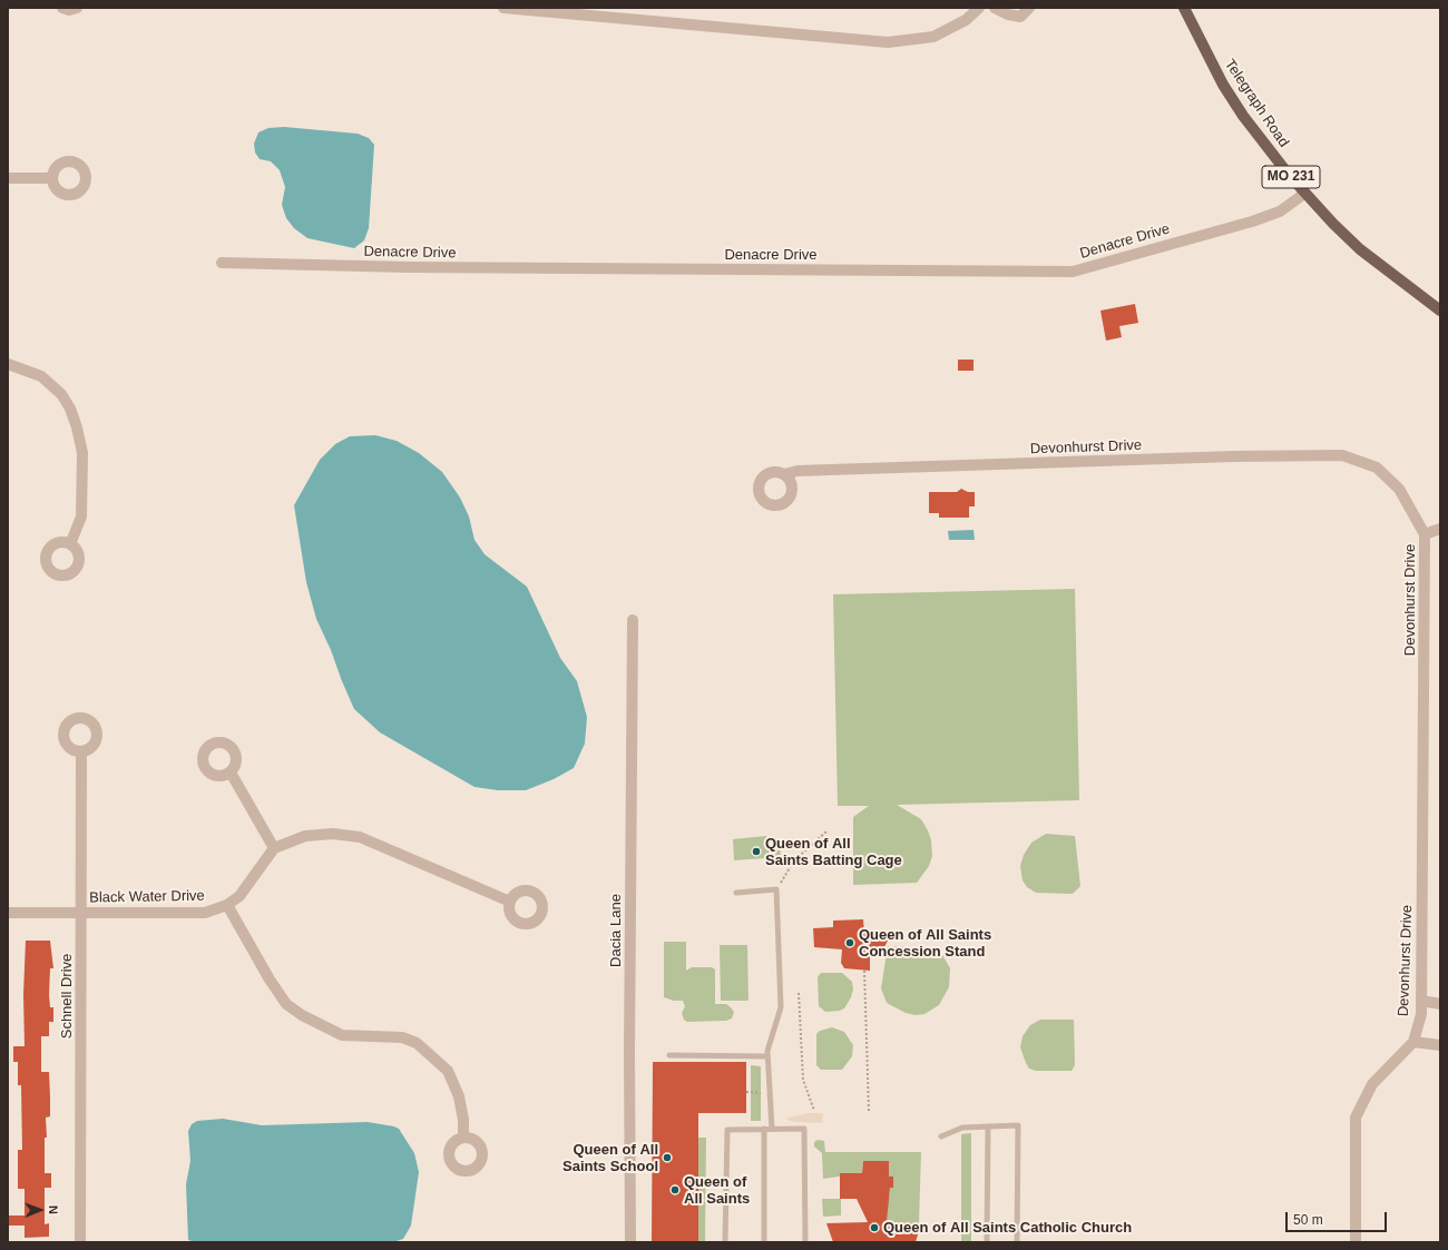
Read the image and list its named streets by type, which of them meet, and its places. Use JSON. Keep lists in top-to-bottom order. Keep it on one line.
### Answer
{"streets":{"main road":["Telegraph Road","MO 231"],"street":["Denacre Drive","Devonhurst Drive","Black Water Drive","Dacia Lane","Schnell Drive"]},"crossings":[["Telegraph Road","Denacre Drive"],["Black Water Drive","Schnell Drive"]],"places":["Queen of All Saints Batting Cage","Queen of All Saints Concession Stand","Queen of All Saints School","Queen of All Saints","Queen of All Saints Catholic Church"],"scale_bar":"50 m","north":"right"}
